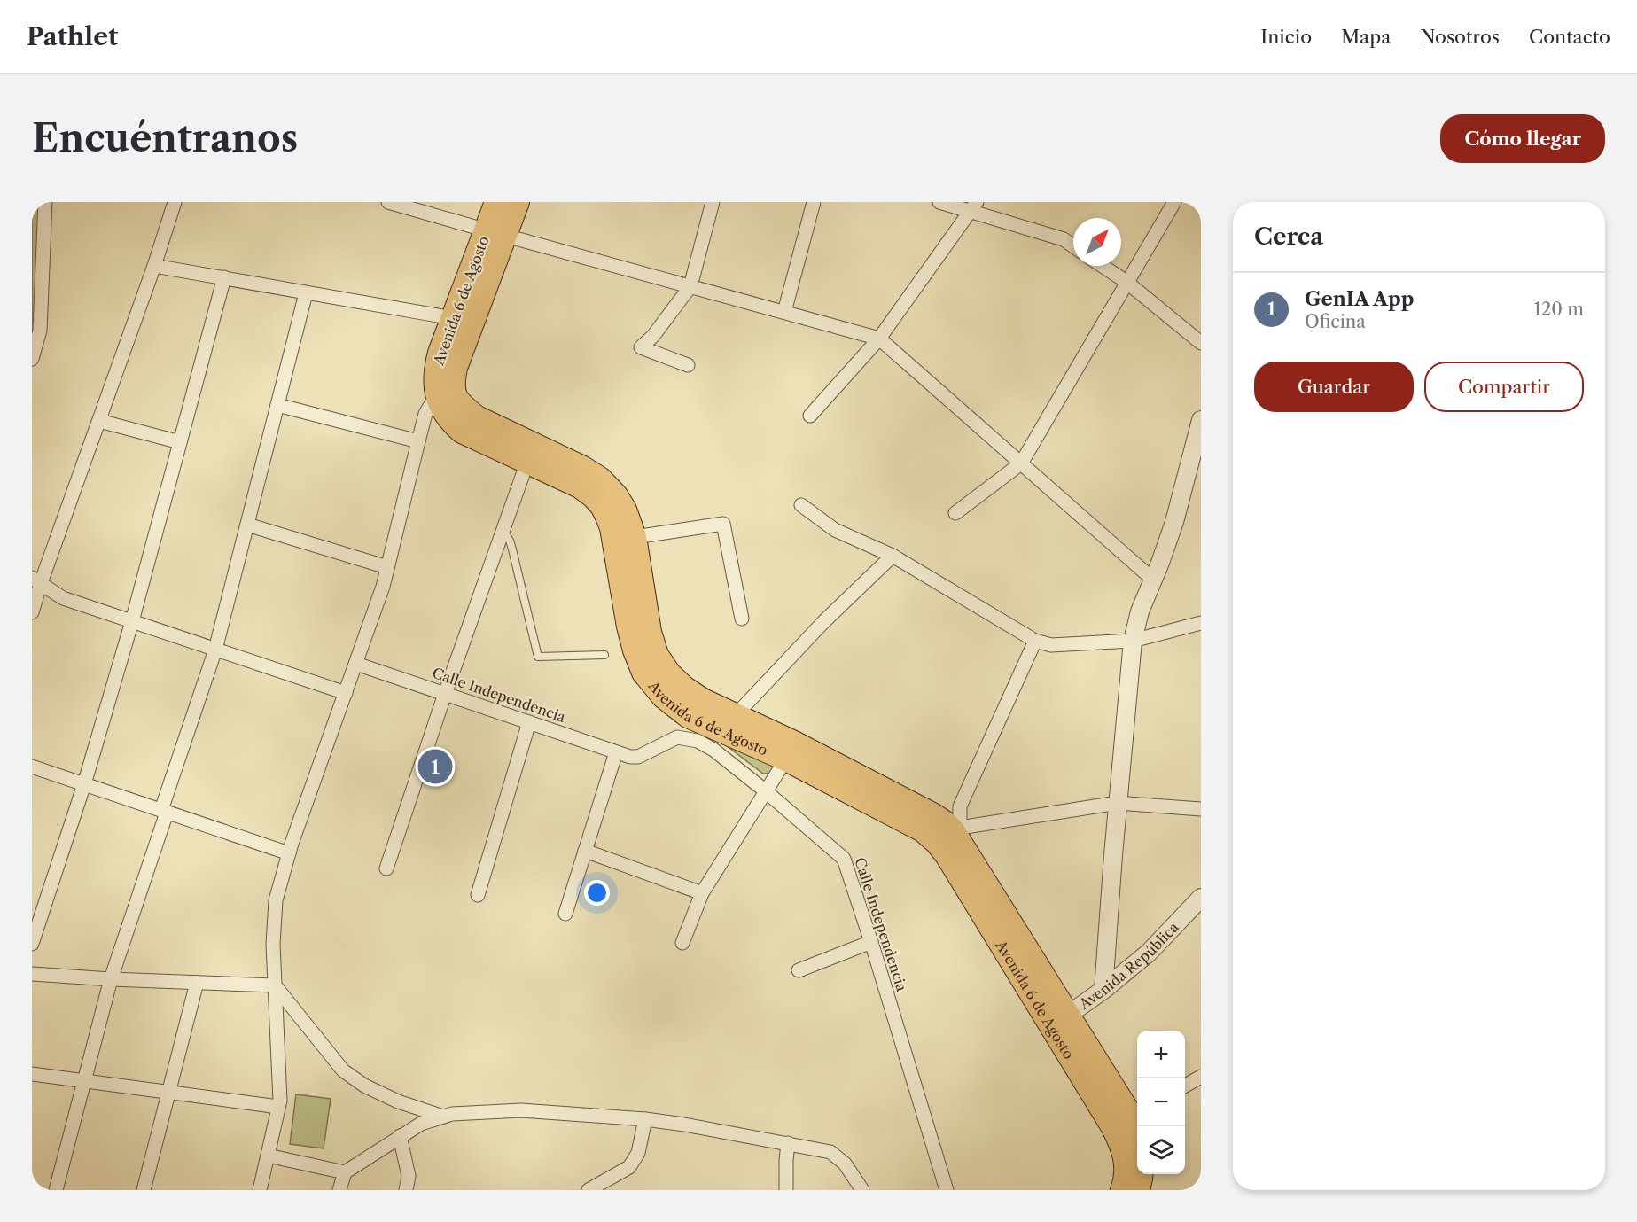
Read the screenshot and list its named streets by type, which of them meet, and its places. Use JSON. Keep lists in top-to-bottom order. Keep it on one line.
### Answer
{"streets":{"highway":["Avenida 6 de Agosto"],"street":["Calle Independencia","Avenida República"]},"crossings":[["Avenida 6 de Agosto","Avenida República"]],"north":"top right","page":{"header":"Pathlet","nav":["Inicio","Mapa","Nosotros","Contacto"],"buttons":["Cómo llegar",["Guardar","Compartir"]],"title":"Encuéntranos","heading":"Cerca","list":[{"mark":"1","name":"GenIA App","note":"Oficina","value":"120 m"}],"pins":"1","map_buttons":["+","−"]}}
